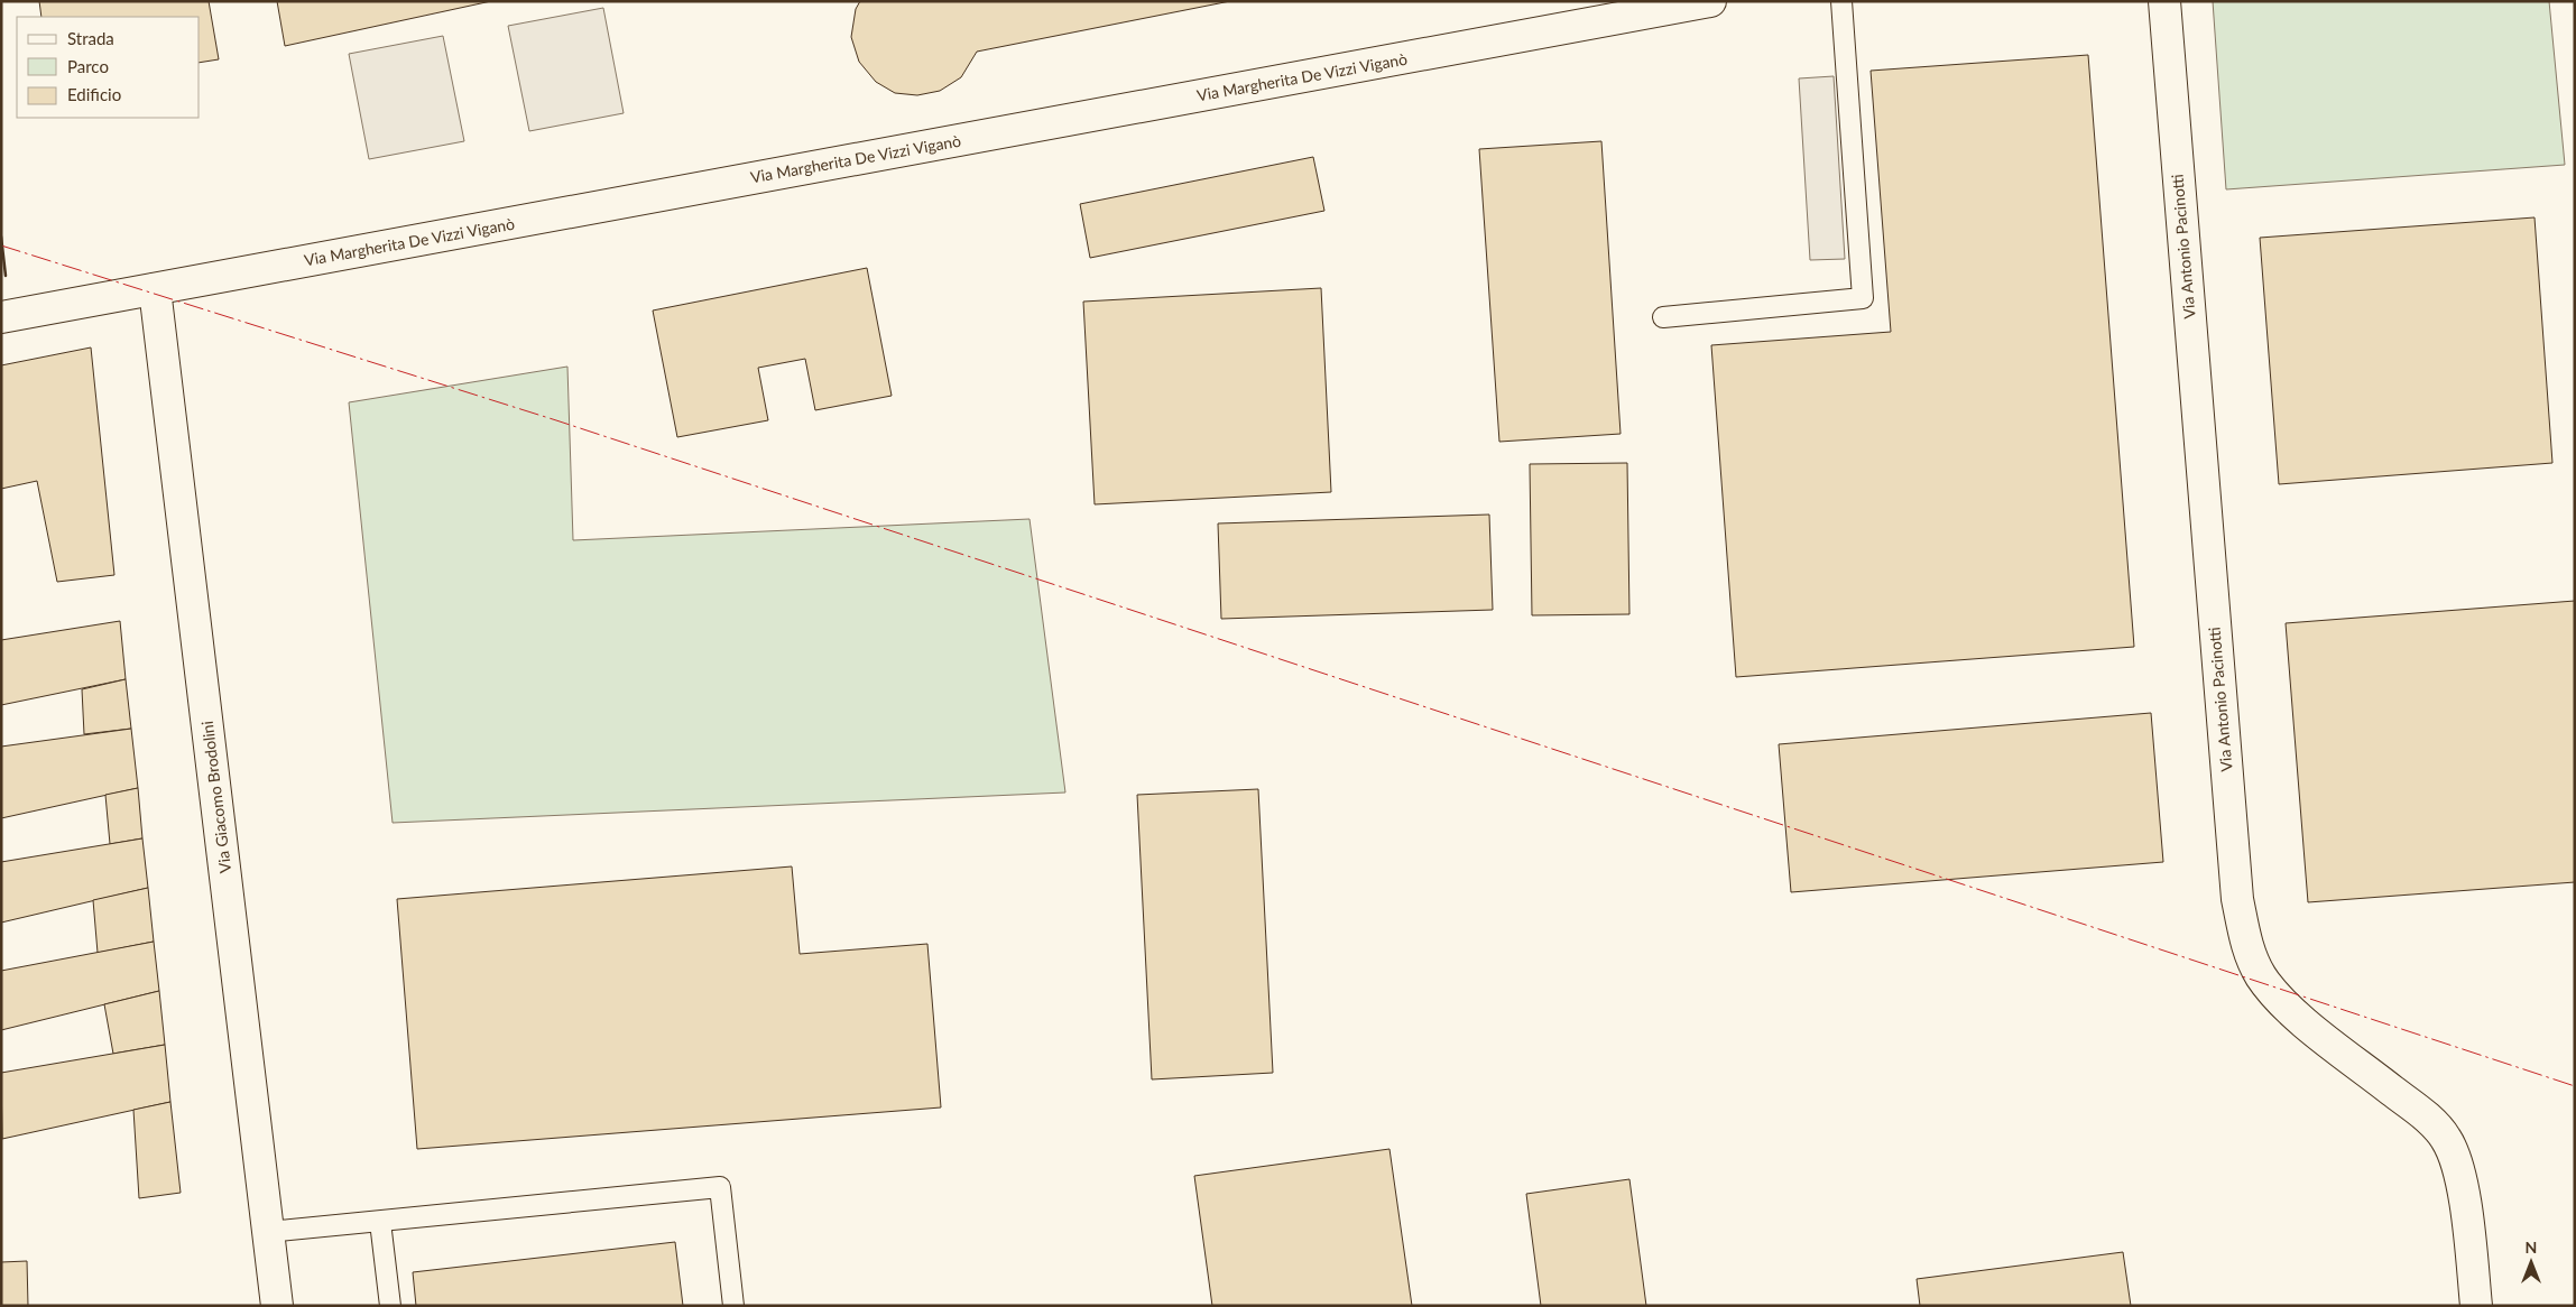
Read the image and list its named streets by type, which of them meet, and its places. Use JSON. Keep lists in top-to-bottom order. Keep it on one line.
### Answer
{"streets":{"street":["Via Margherita De Vizzi Viganò","Via Antonio Pacinotti","Via Giacomo Brodolini"]},"crossings":[["Via Margherita De Vizzi Viganò","Via Giacomo Brodolini"]],"legend":["Strada","Parco","Edificio"],"north":"top"}
